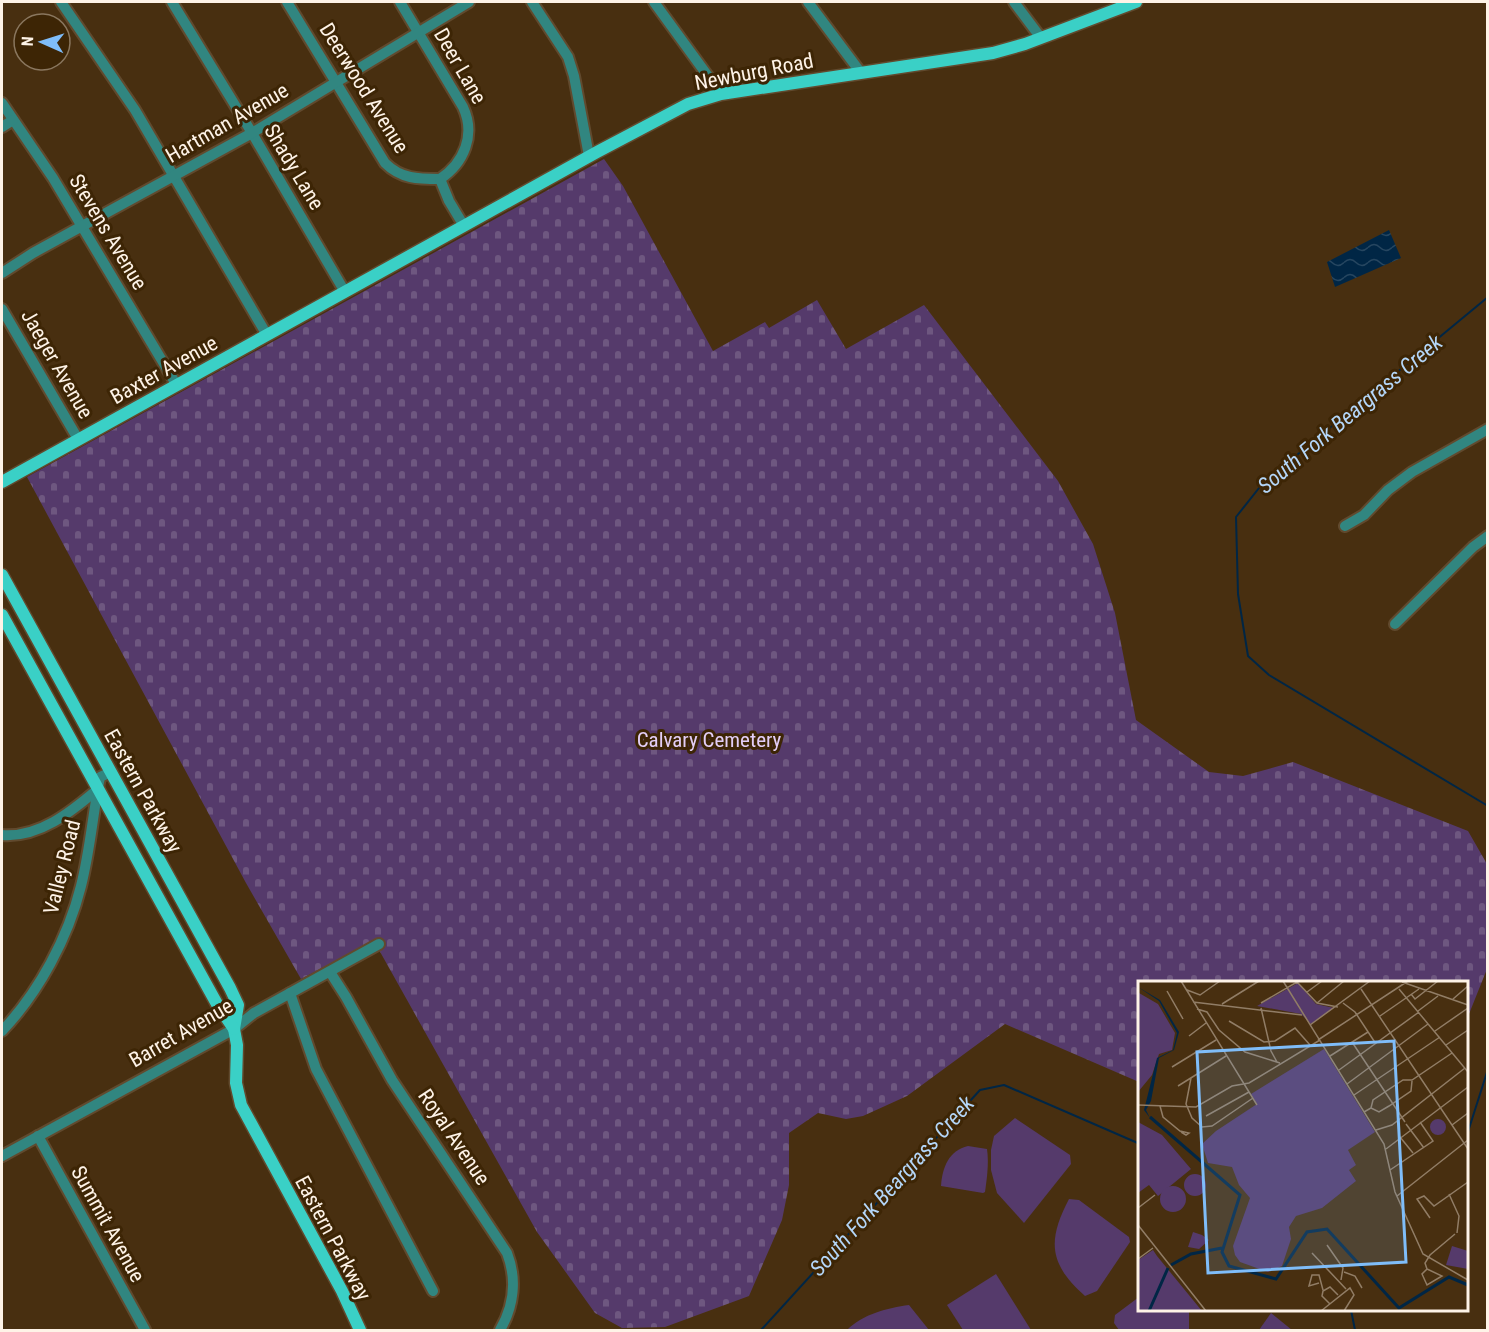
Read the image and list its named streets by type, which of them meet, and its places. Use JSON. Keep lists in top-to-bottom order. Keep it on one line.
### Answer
{"streets":{"main road":["Newburg Road","Baxter Avenue","Eastern Parkway"],"street":["Deer Lane","Deerwood Avenue","Hartman Avenue","Shady Lane","Stevens Avenue","Jaeger Avenue","Valley Road","Barret Avenue","Royal Avenue","Summit Avenue"]},"crossings":[["Deer Lane","Deerwood Avenue"],["Deer Lane","Hartman Avenue"],["Newburg Road","Shady Lane"],["Newburg Road","Baxter Avenue"],["Deerwood Avenue","Hartman Avenue"],["Hartman Avenue","Shady Lane"],["Hartman Avenue","Stevens Avenue"],["Shady Lane","Baxter Avenue"],["Stevens Avenue","Baxter Avenue"],["Jaeger Avenue","Baxter Avenue"],["Eastern Parkway","Valley Road"],["Eastern Parkway","Barret Avenue"],["Barret Avenue","Royal Avenue"],["Barret Avenue","Summit Avenue"]],"water":["South Fork Beargrass Creek"],"parks":["Calvary Cemetery"],"north":"left"}
